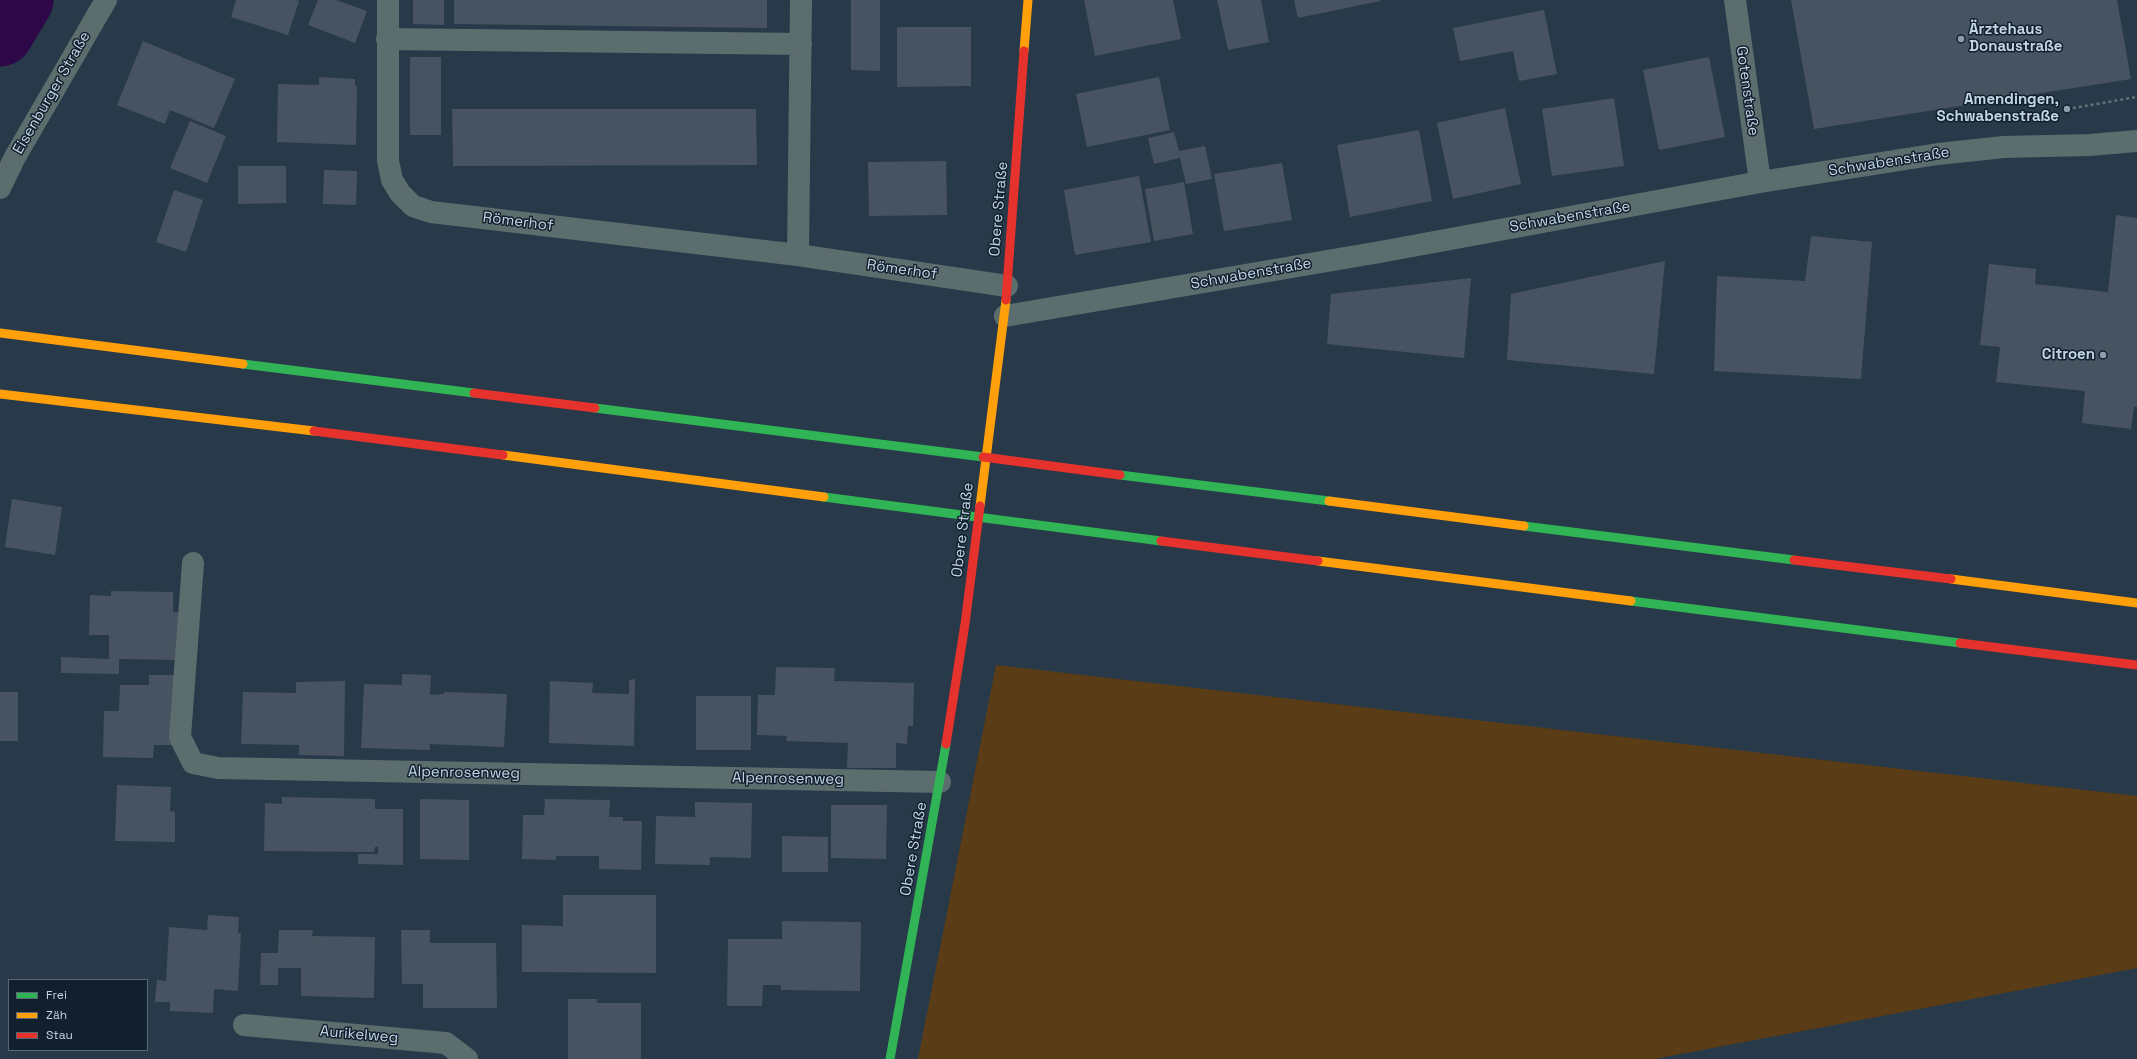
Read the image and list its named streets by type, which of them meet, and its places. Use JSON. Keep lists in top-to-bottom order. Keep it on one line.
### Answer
{"streets":{"main road":["Obere Straße"],"street":["Gotenstraße","Eisenburger Straße","Schwabenstraße","Römerhof","Alpenrosenweg","Aurikelweg"]},"crossings":[["Gotenstraße","Schwabenstraße"],["Schwabenstraße","Obere Straße"],["Obere Straße","Römerhof"],["Obere Straße","Alpenrosenweg"]],"places":["Ärztehaus Donaustraße","Amendingen, Schwabenstraße","Citroen"],"legend":["Frei","Zäh","Stau"]}
